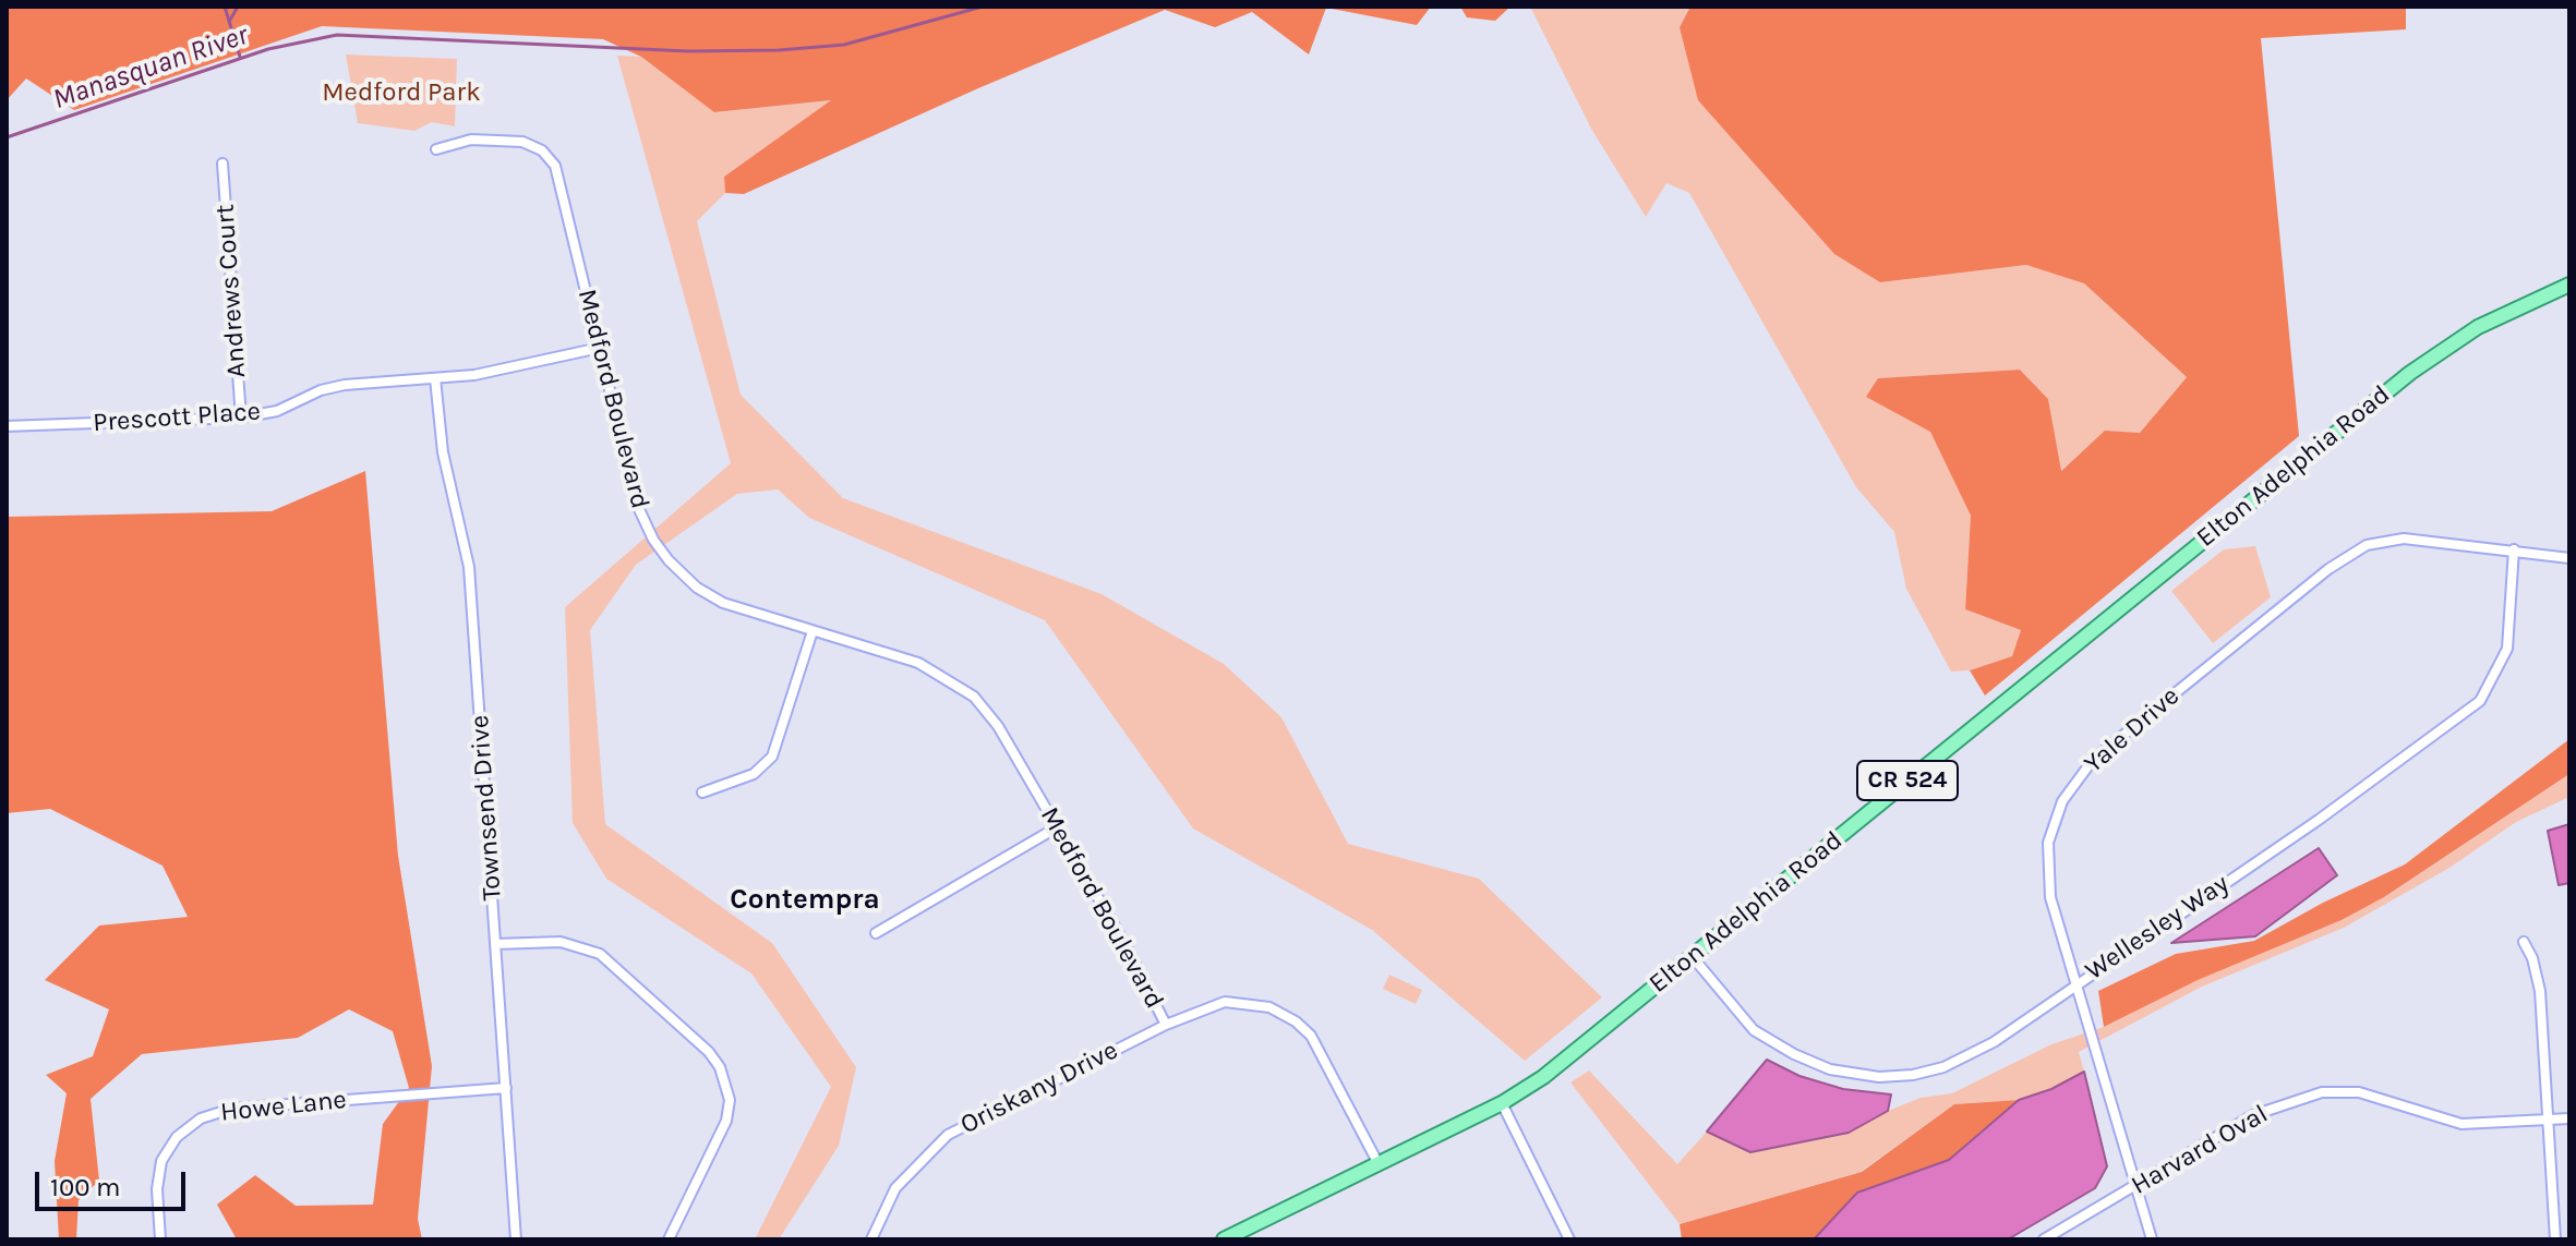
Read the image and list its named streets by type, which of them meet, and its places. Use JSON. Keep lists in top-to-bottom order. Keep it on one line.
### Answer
{"streets":{"main road":["Elton Adelphia Road","CR 524"],"street":["Andrews Court","Medford Boulevard","Prescott Place","Yale Drive","Townsend Drive","Wellesley Way","Oriskany Drive","Howe Lane","Harvard Oval"]},"crossings":[["Andrews Court","Prescott Place"],["Medford Boulevard","Prescott Place"],["Medford Boulevard","Oriskany Drive"],["Prescott Place","Townsend Drive"],["Elton Adelphia Road","Wellesley Way"],["Elton Adelphia Road","Oriskany Drive"],["Yale Drive","Wellesley Way"],["Yale Drive","Harvard Oval"],["Townsend Drive","Howe Lane"]],"districts":["Contempra"],"water":["Manasquan River"],"parks":["Medford Park"],"scale_bar":"100 m"}
